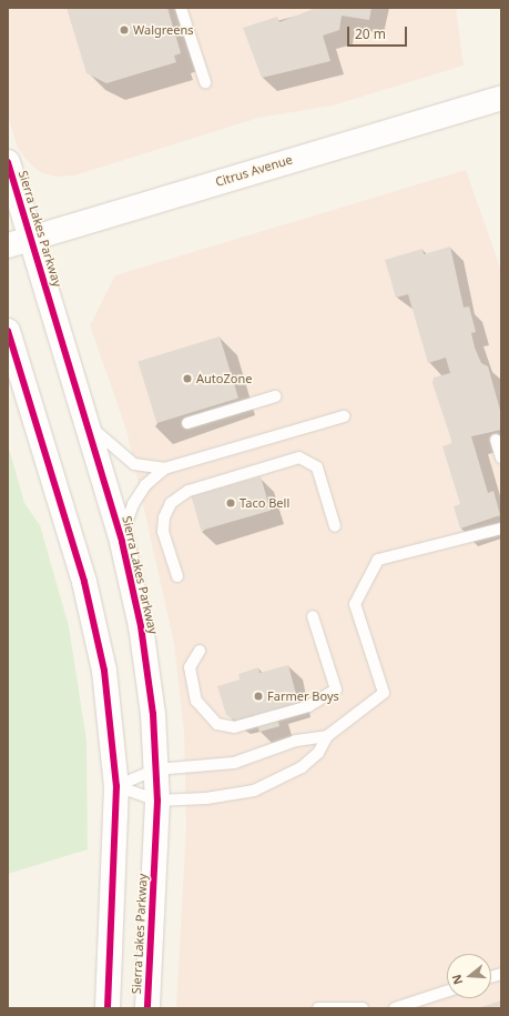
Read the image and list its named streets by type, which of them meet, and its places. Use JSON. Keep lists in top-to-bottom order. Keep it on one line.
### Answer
{"streets":{"street":["Citrus Avenue","Sierra Lakes Parkway"]},"crossings":[["Citrus Avenue","Sierra Lakes Parkway"]],"places":["Walgreens","AutoZone","Taco Bell","Farmer Boys"],"scale_bar":"20 m","north":"left"}
